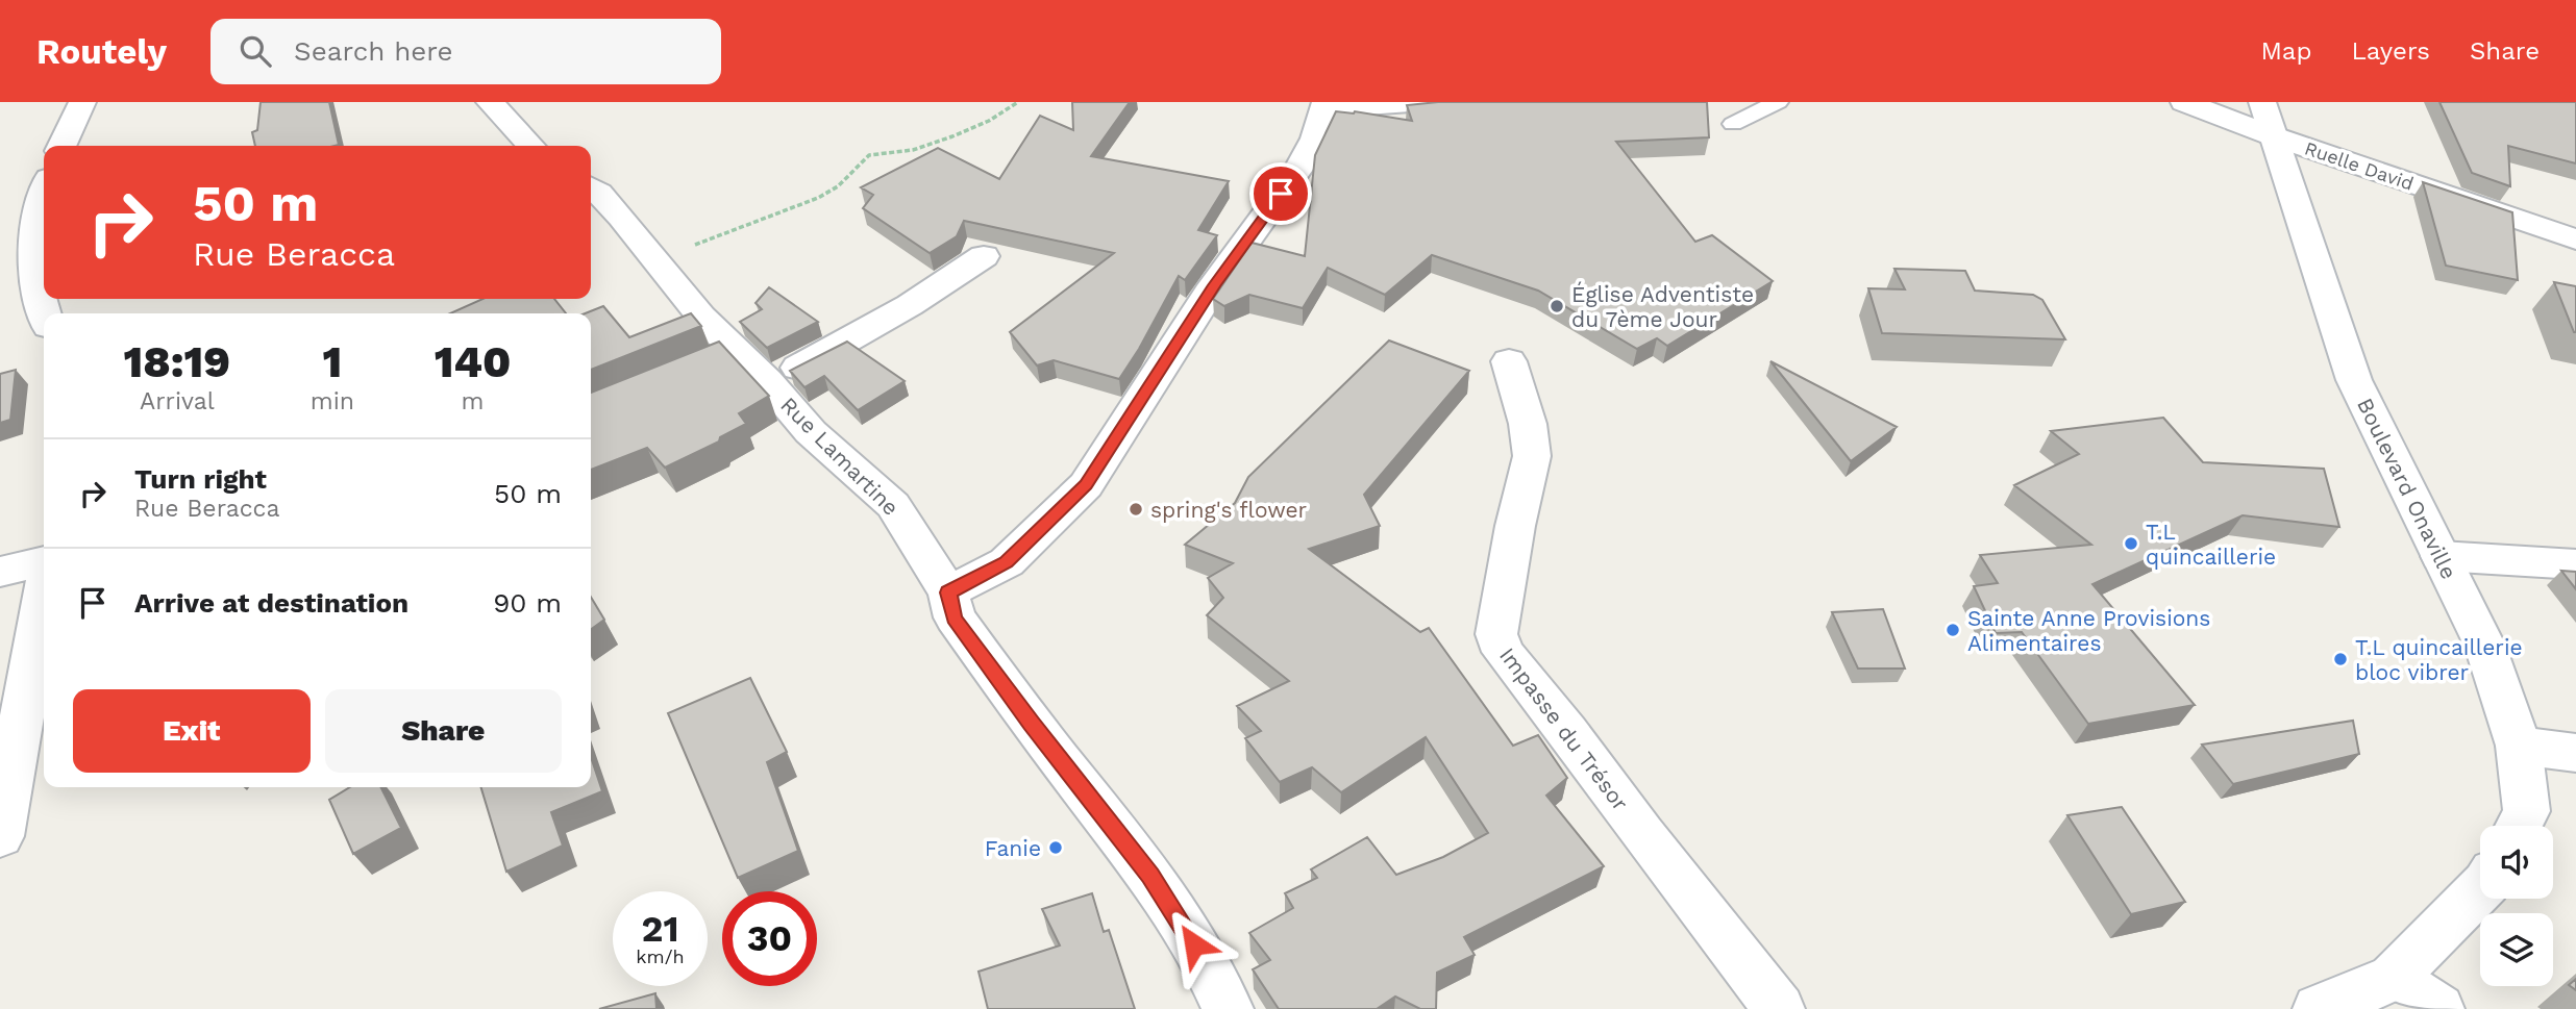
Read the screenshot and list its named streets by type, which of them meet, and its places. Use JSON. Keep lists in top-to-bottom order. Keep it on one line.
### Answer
{"streets":{"street":["Ruelle David","Rue Lamartine","Boulevard Onaville","Impasse du Trésor"]},"crossings":[["Ruelle David","Boulevard Onaville"]],"places":["Église Adventiste du 7ème Jour","spring's flower","T.L quincaillerie","Sainte Anne Provisions Alimentaires","T.L quincaillerie bloc vibrer","Fanie"],"page":{"header":"Routely","search":"Search here","nav":["Map","Layers","Share"],"turn":["50 m","Rue Beracca"],"eta":["18:19","Arrival","1","min","140","m"],"list":[{"name":"Turn right","note":"Rue Beracca","value":"50 m"},{"name":"Arrive at destination","value":"90 m"}],"buttons":["Exit","Share"],"speed":"21 km/h","limit":"30"}}
